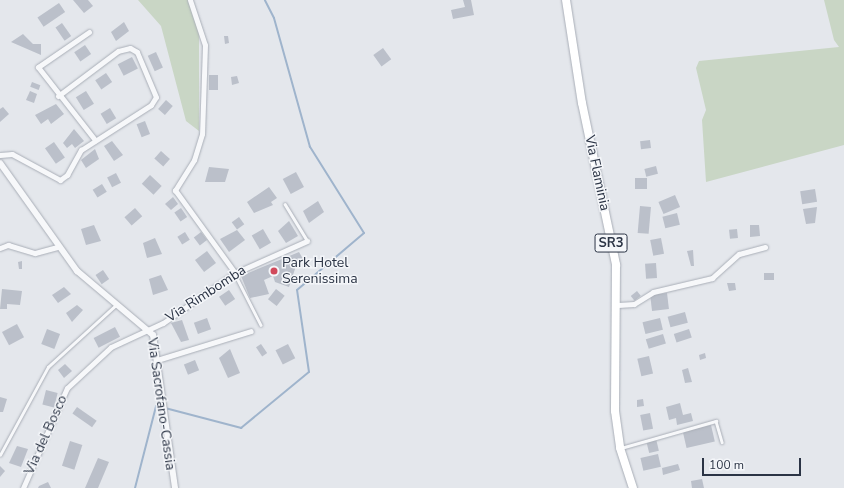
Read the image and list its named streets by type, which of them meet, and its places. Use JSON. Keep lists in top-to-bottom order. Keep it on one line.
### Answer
{"streets":{"main road":["Via Flaminia","SR3"],"street":["Via Rimbomba","Via Sacrofano-Cassia","Via del Bosco"]},"crossings":[["Via Rimbomba","Via Sacrofano-Cassia"],["Via Rimbomba","Via del Bosco"],["Via Sacrofano-Cassia","Via del Bosco"]],"places":["Park Hotel Serenissima"],"scale_bar":"100 m"}
